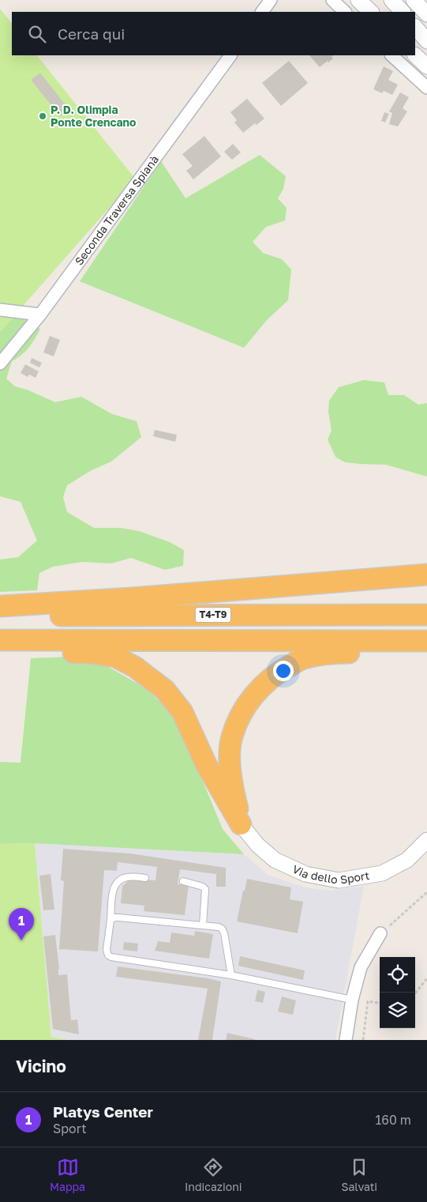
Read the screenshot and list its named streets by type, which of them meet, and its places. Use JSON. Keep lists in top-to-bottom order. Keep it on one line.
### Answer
{"streets":{"highway":["T4-T9"],"street":["Seconda Traversa Spianà","Via dello Sport"]},"places":["P. D. Olimpia Ponte Crencano"],"page":{"search":"Cerca qui","pins":"1","heading":"Vicino","list":[{"mark":"1","name":"Platys Center","note":"Sport","value":"160 m"}],"nav":["Mappa","Indicazioni","Salvati"]}}
